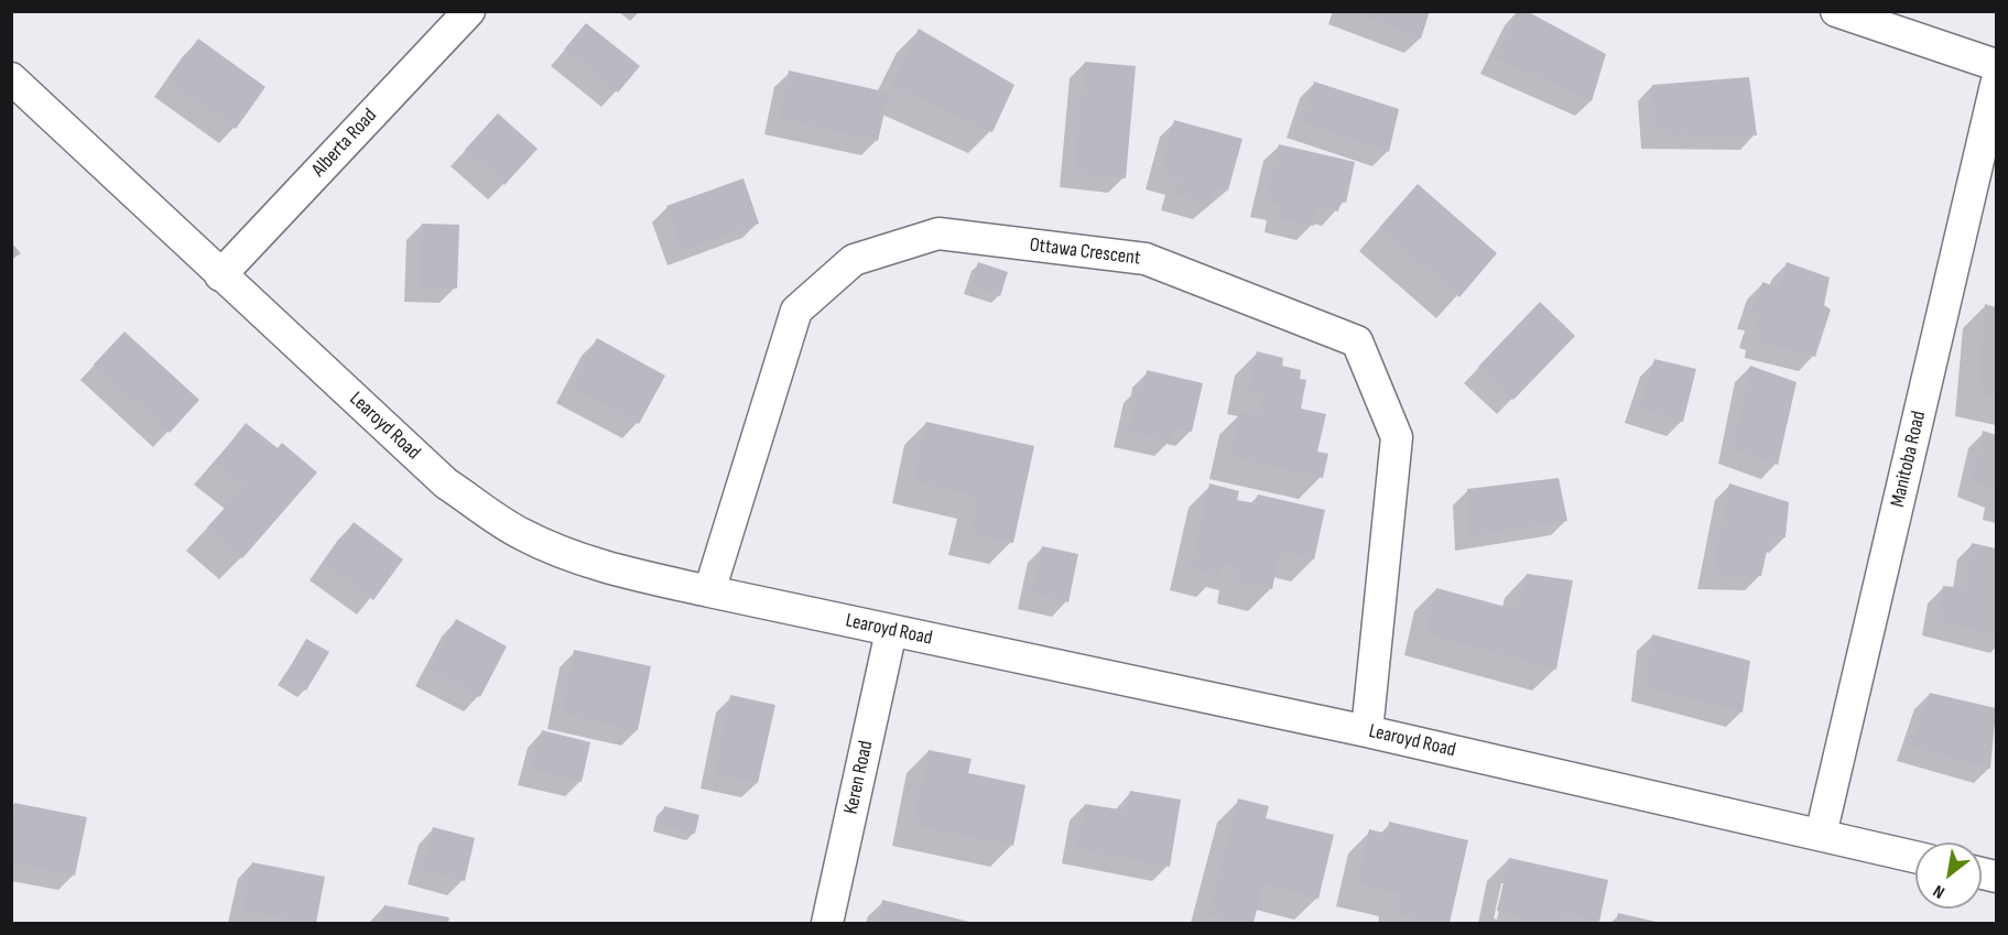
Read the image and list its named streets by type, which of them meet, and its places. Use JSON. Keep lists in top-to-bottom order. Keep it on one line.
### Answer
{"streets":{"street":["Alberta Road","Ottawa Crescent","Learoyd Road","Manitoba Road","Keren Road"]},"crossings":[["Alberta Road","Learoyd Road"],["Ottawa Crescent","Learoyd Road"],["Learoyd Road","Manitoba Road"],["Learoyd Road","Keren Road"]],"north":"bottom left"}
